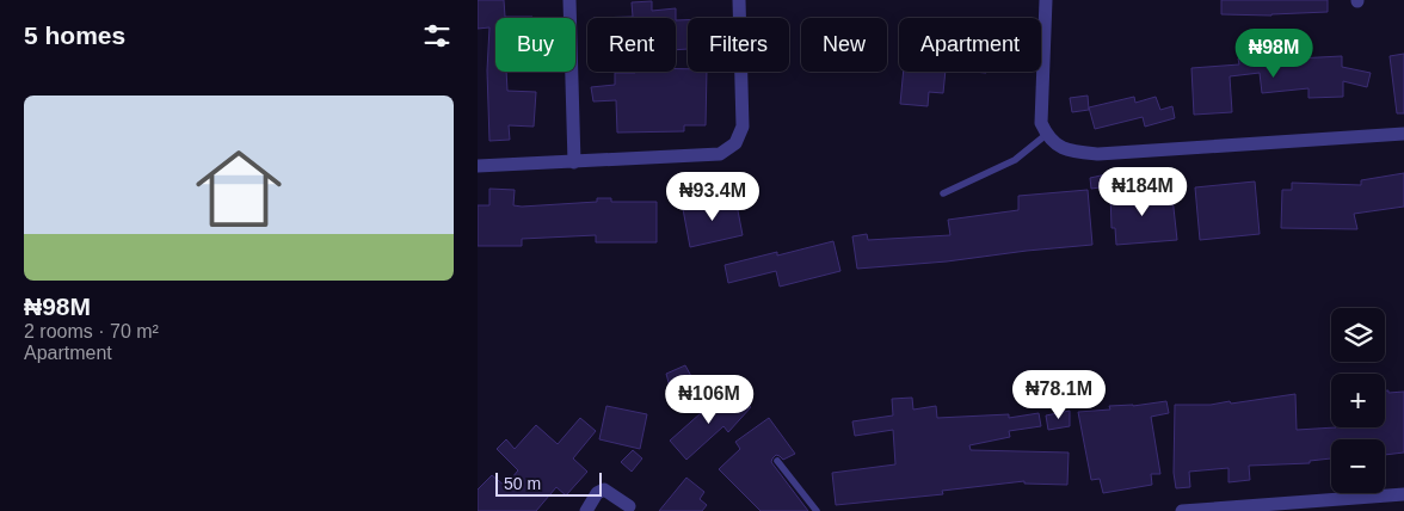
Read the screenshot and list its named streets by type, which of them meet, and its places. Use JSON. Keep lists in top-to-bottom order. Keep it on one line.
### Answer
{"scale_bar":"50 m","page":{"heading":"5 homes","chip":["Buy","Rent","Filters","New","Apartment"],"price":["₦98M","₦184M","₦93.4M","₦78.1M","₦106M"],"list":[{"name":"₦98M","note":"2 rooms · 70 m² · Apartment"}],"map_buttons":["+","−"],"scale":"50 m"}}
